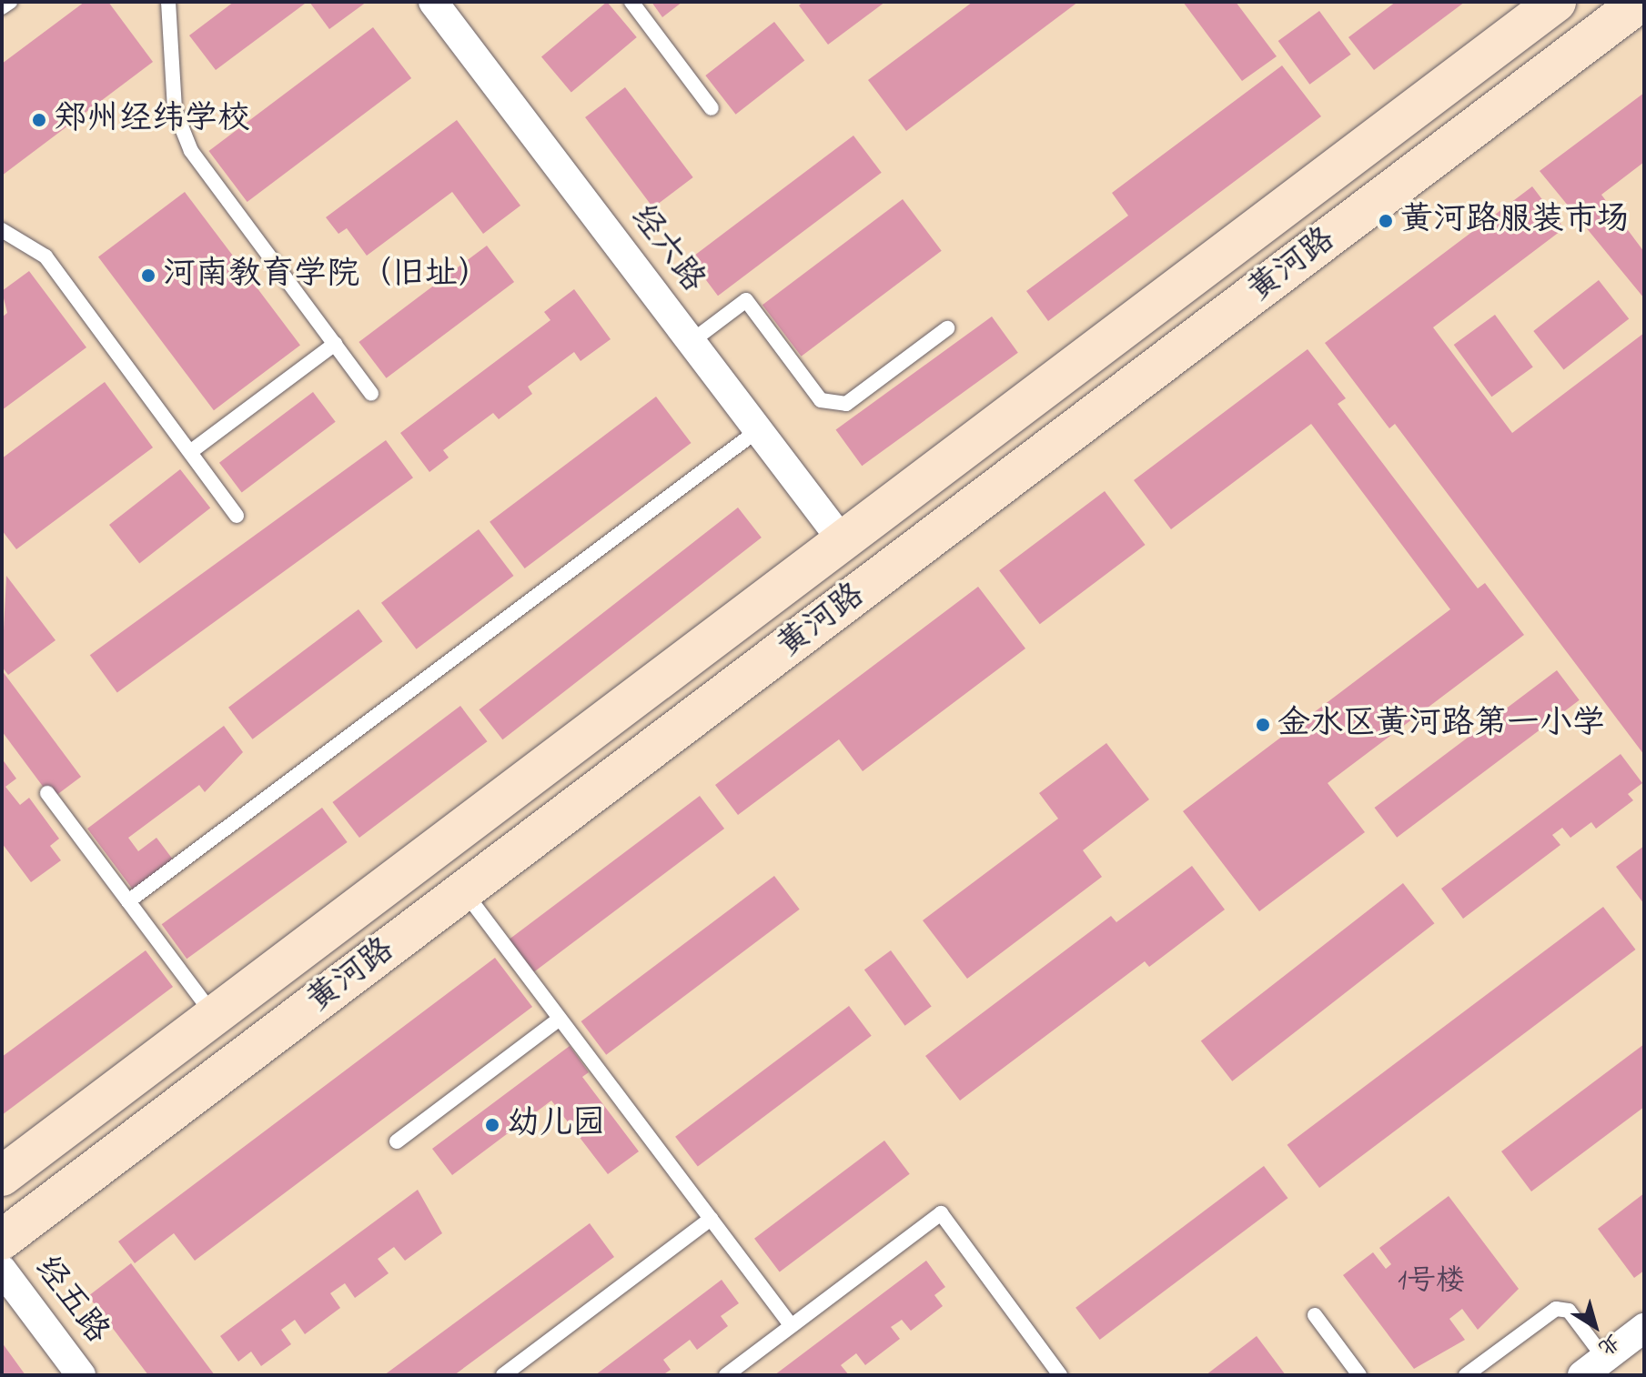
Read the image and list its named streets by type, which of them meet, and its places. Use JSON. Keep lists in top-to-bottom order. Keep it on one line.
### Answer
{"streets":{"main road":["黄河路"],"street":["经六路","经五路"]},"crossings":[["经六路","黄河路"]],"places":["郑州经纬学校","黄河路服装市场","河南教育学院（旧址）","金水区黄河路第一小学","幼儿园"],"house_numbers":["1号楼"],"north":"bottom right"}
